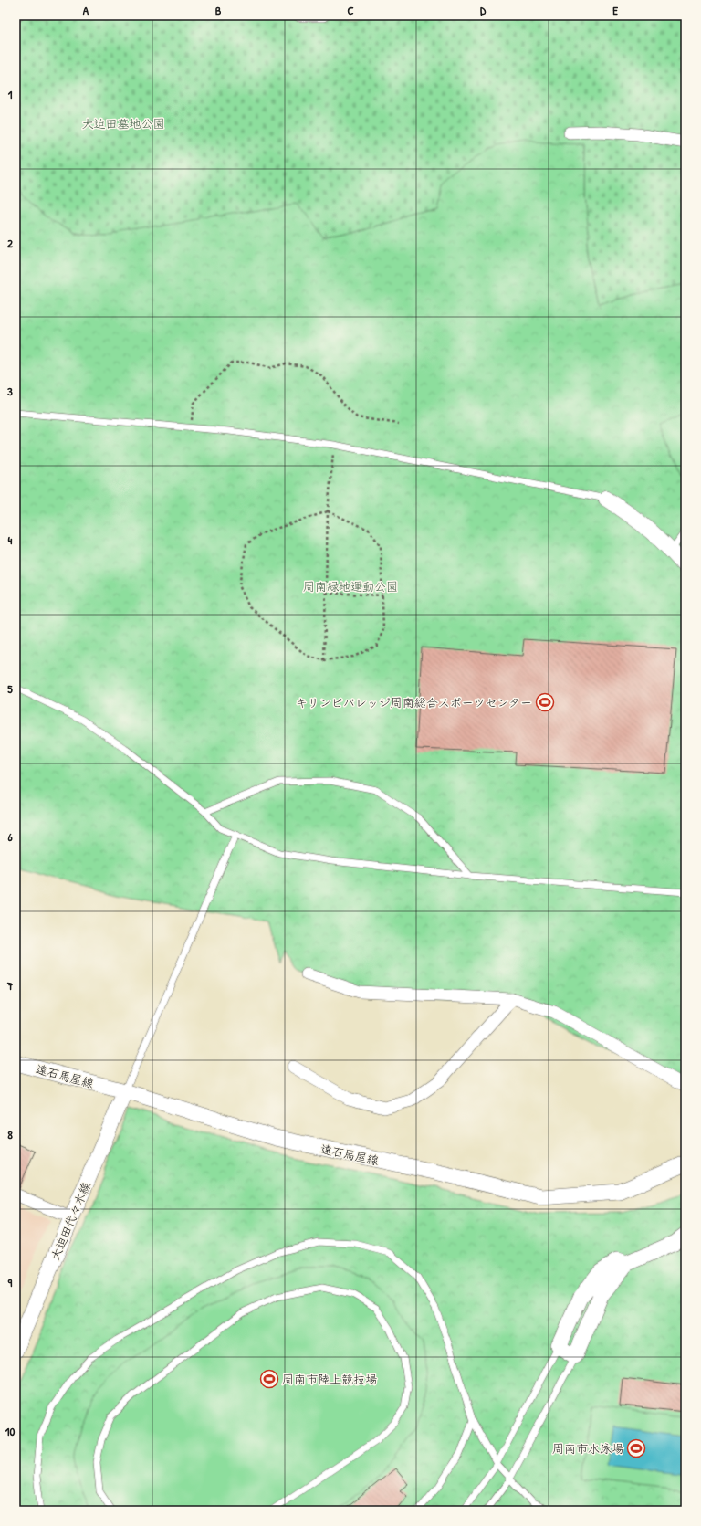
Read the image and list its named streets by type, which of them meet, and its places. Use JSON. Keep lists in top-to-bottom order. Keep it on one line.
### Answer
{"streets":{"street":["遠石馬屋線","大迫田代々木線"]},"crossings":[["遠石馬屋線","大迫田代々木線"]],"parks":["大迫田墓地公園","周南緑地運動公園"],"places":{"sports":["キリンビバレッジ周南総合スポーツセンター","周南市陸上競技場","周南市水泳場"]},"grid":{"columns":["A","B","C","D","E"],"rows":["1","2","3","4","5","6","7","8","9","10"]}}
